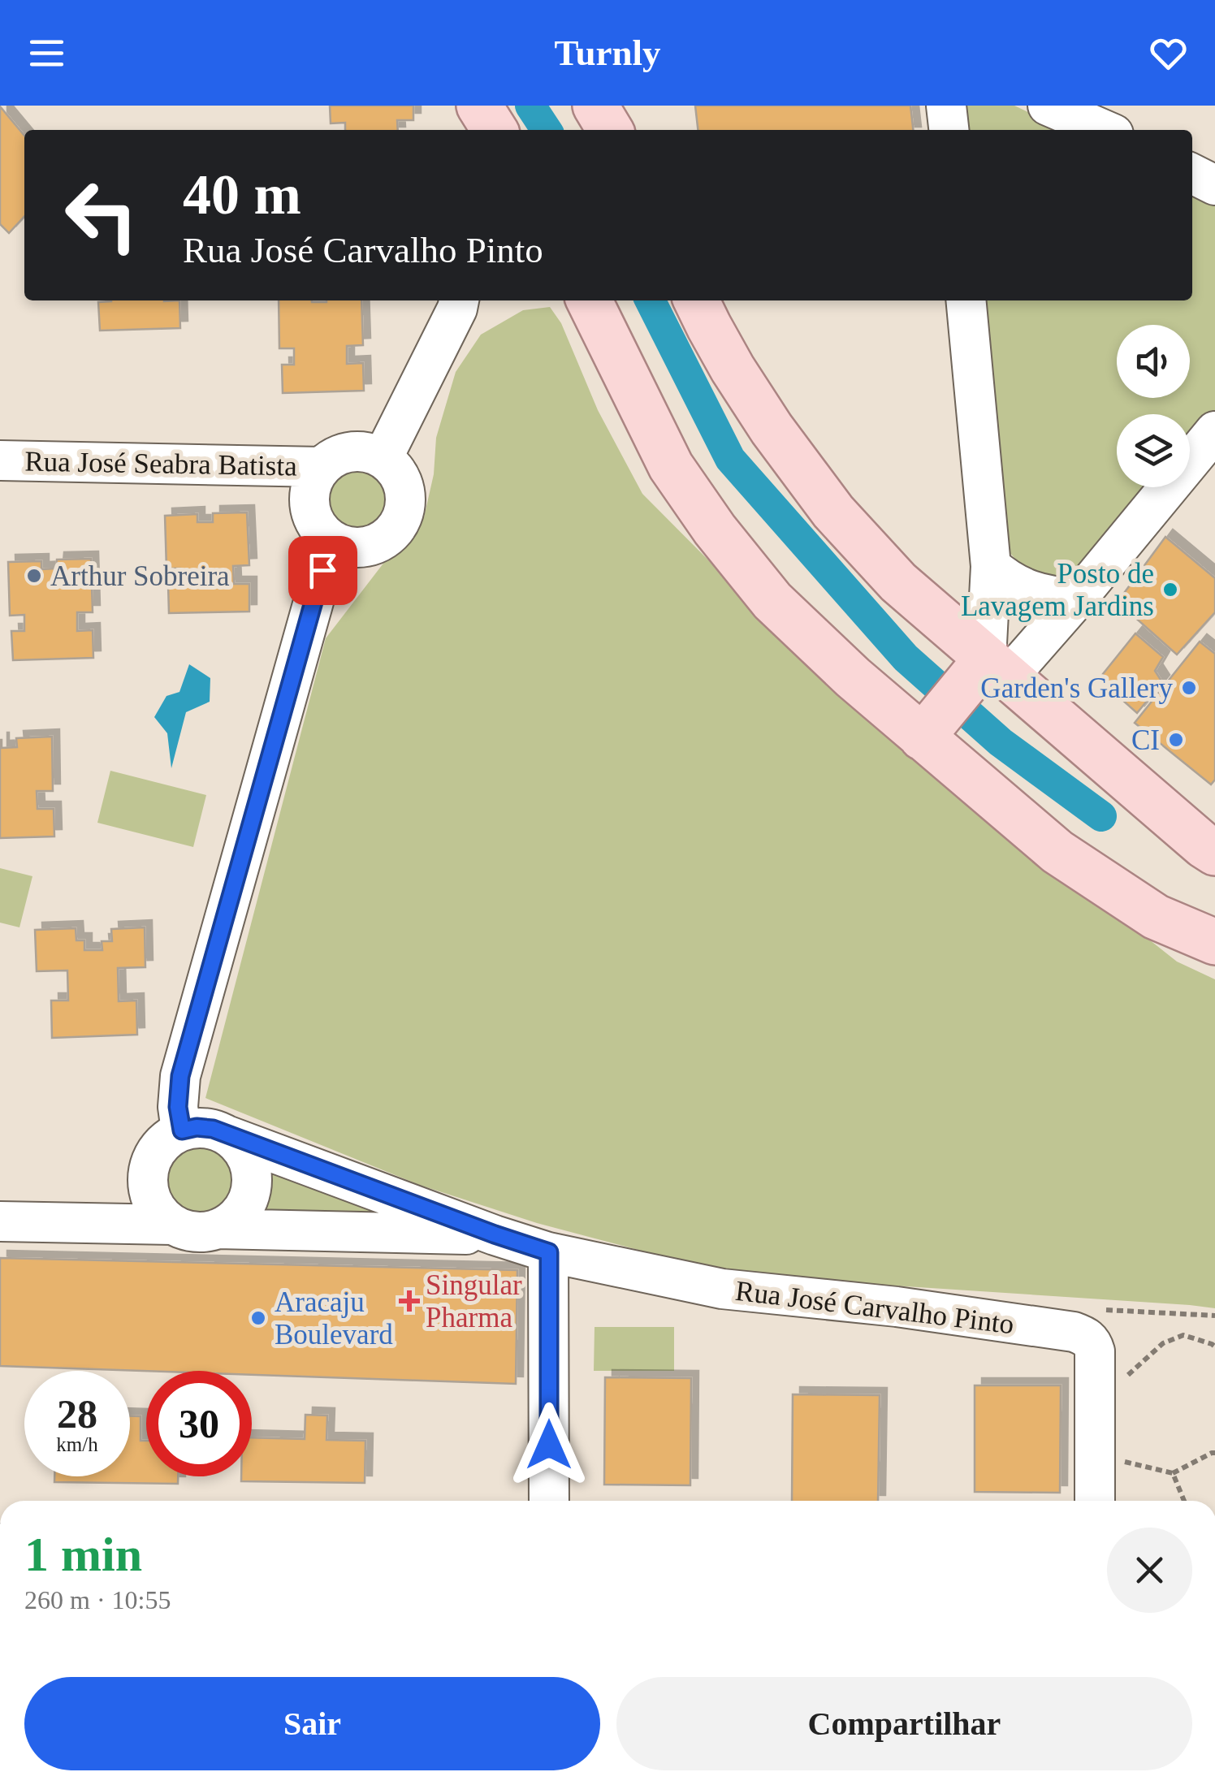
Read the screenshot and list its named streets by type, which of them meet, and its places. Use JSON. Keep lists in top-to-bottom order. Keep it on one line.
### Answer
{"streets":{"street":["Rua José Seabra Batista","Rua José Carvalho Pinto"]},"places":{"other":["Arthur Sobreira","Posto de Lavagem Jardins","Garden's Gallery","CI","Aracaju Boulevard"],"health":["Singular Pharma"]},"page":{"header":"Turnly","turn":["40 m","Rua José Carvalho Pinto"],"speed":"28 km/h","limit":"30","heading":["1 min","260 m · 10:55"],"buttons":["Sair","Compartilhar"]}}
